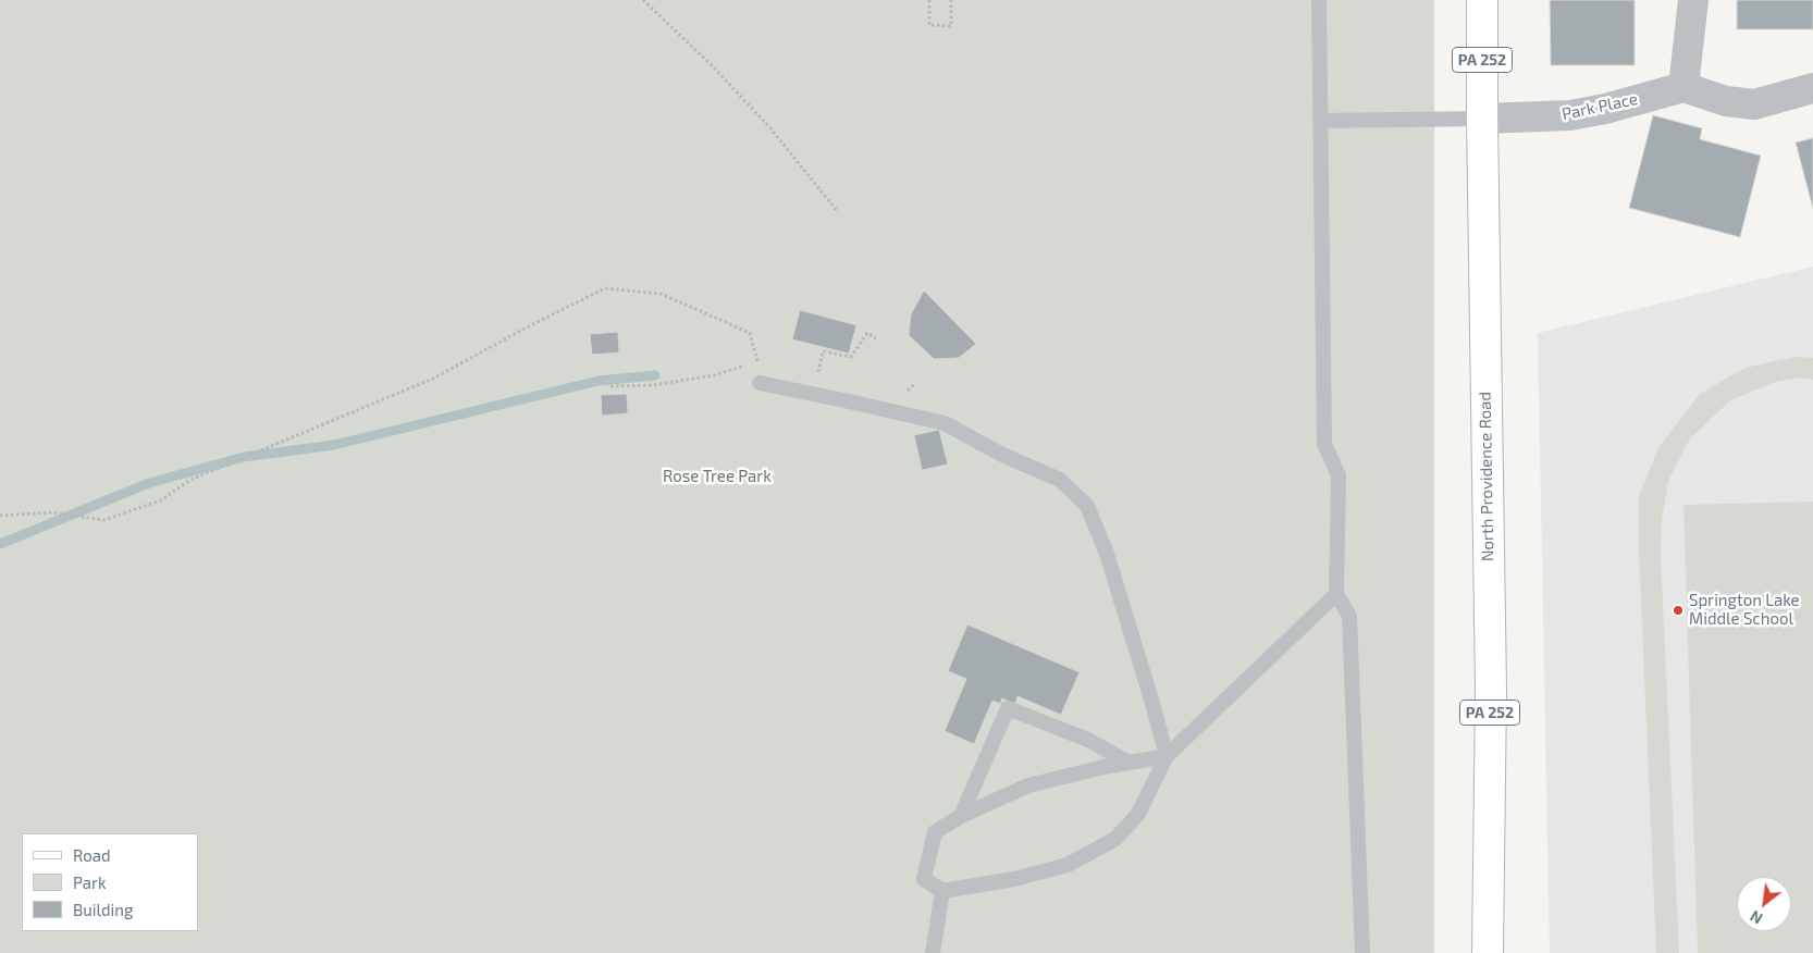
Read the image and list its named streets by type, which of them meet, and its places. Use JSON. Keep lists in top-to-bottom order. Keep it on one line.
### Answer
{"streets":{"main road":["PA 252","North Providence Road"],"street":["Park Place"]},"crossings":[["Park Place","North Providence Road"]],"parks":["Rose Tree Park"],"places":["Springton Lake Middle School"],"legend":["Road","Park","Building"],"north":"bottom left"}
